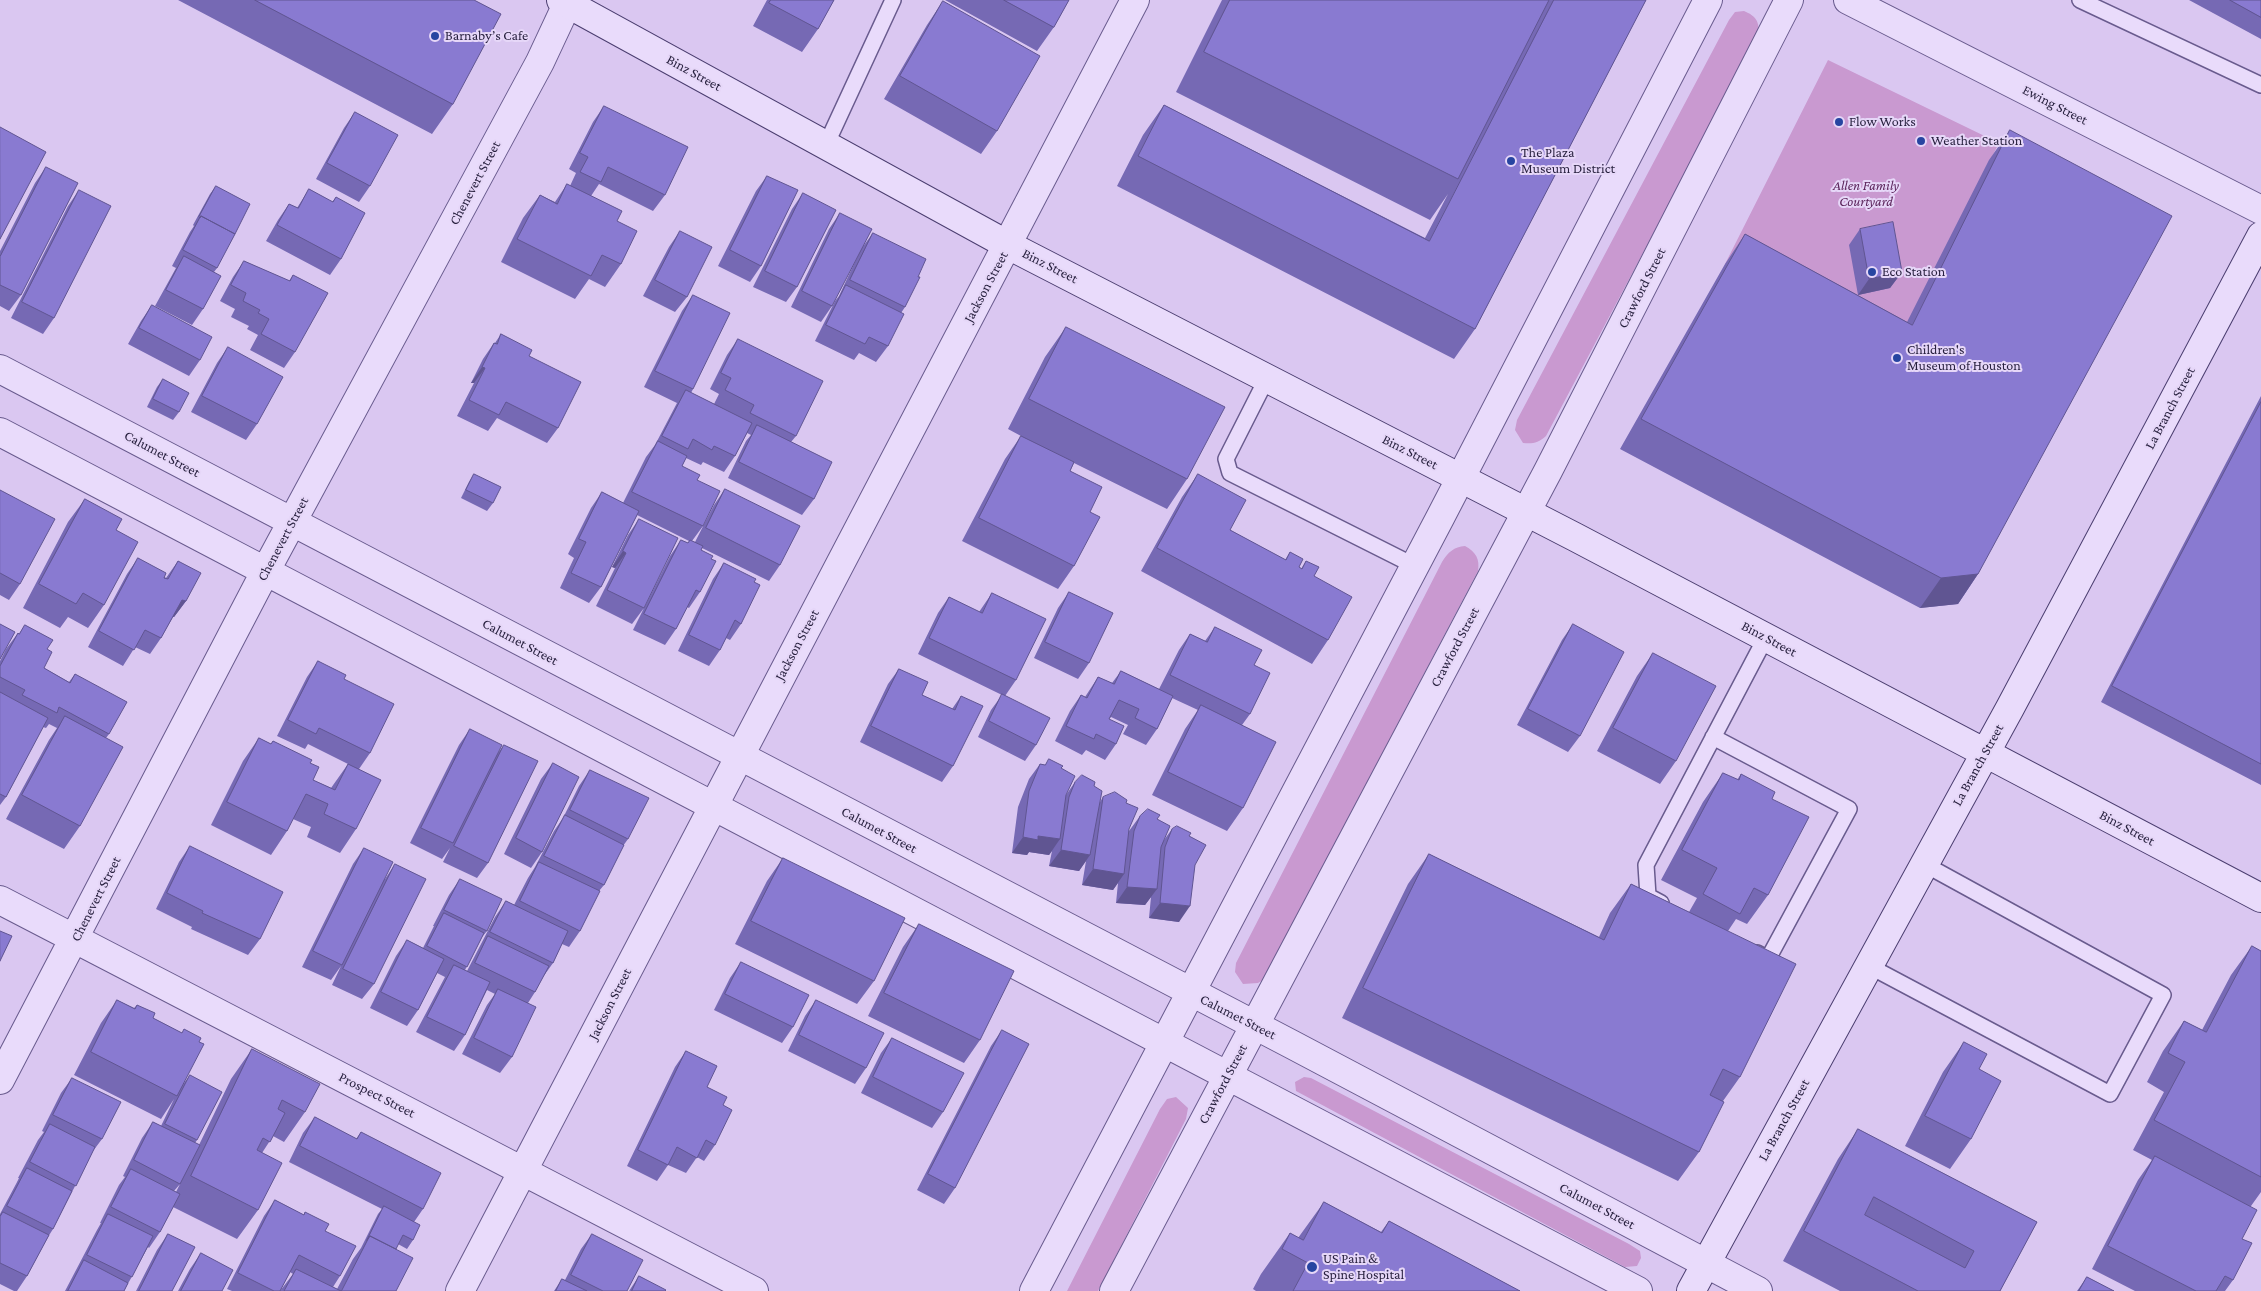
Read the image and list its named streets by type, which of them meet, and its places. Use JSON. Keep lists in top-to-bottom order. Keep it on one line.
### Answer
{"streets":{"street":["Binz Street","Ewing Street","Chenevert Street","Jackson Street","Crawford Street","La Branch Street","Calumet Street","Prospect Street"]},"crossings":[["Binz Street","Chenevert Street"],["Binz Street","Jackson Street"],["Binz Street","Crawford Street"],["Binz Street","La Branch Street"],["Chenevert Street","Calumet Street"],["Chenevert Street","Prospect Street"],["Jackson Street","Calumet Street"],["Jackson Street","Prospect Street"],["Crawford Street","Calumet Street"],["La Branch Street","Calumet Street"]],"parks":["Allen Family Courtyard"],"places":["Barnaby’s Cafe","Flow Works","Weather Station","The Plaza Museum District","Eco Station","Children's Museum of Houston","US Pain & Spine Hospital"]}
